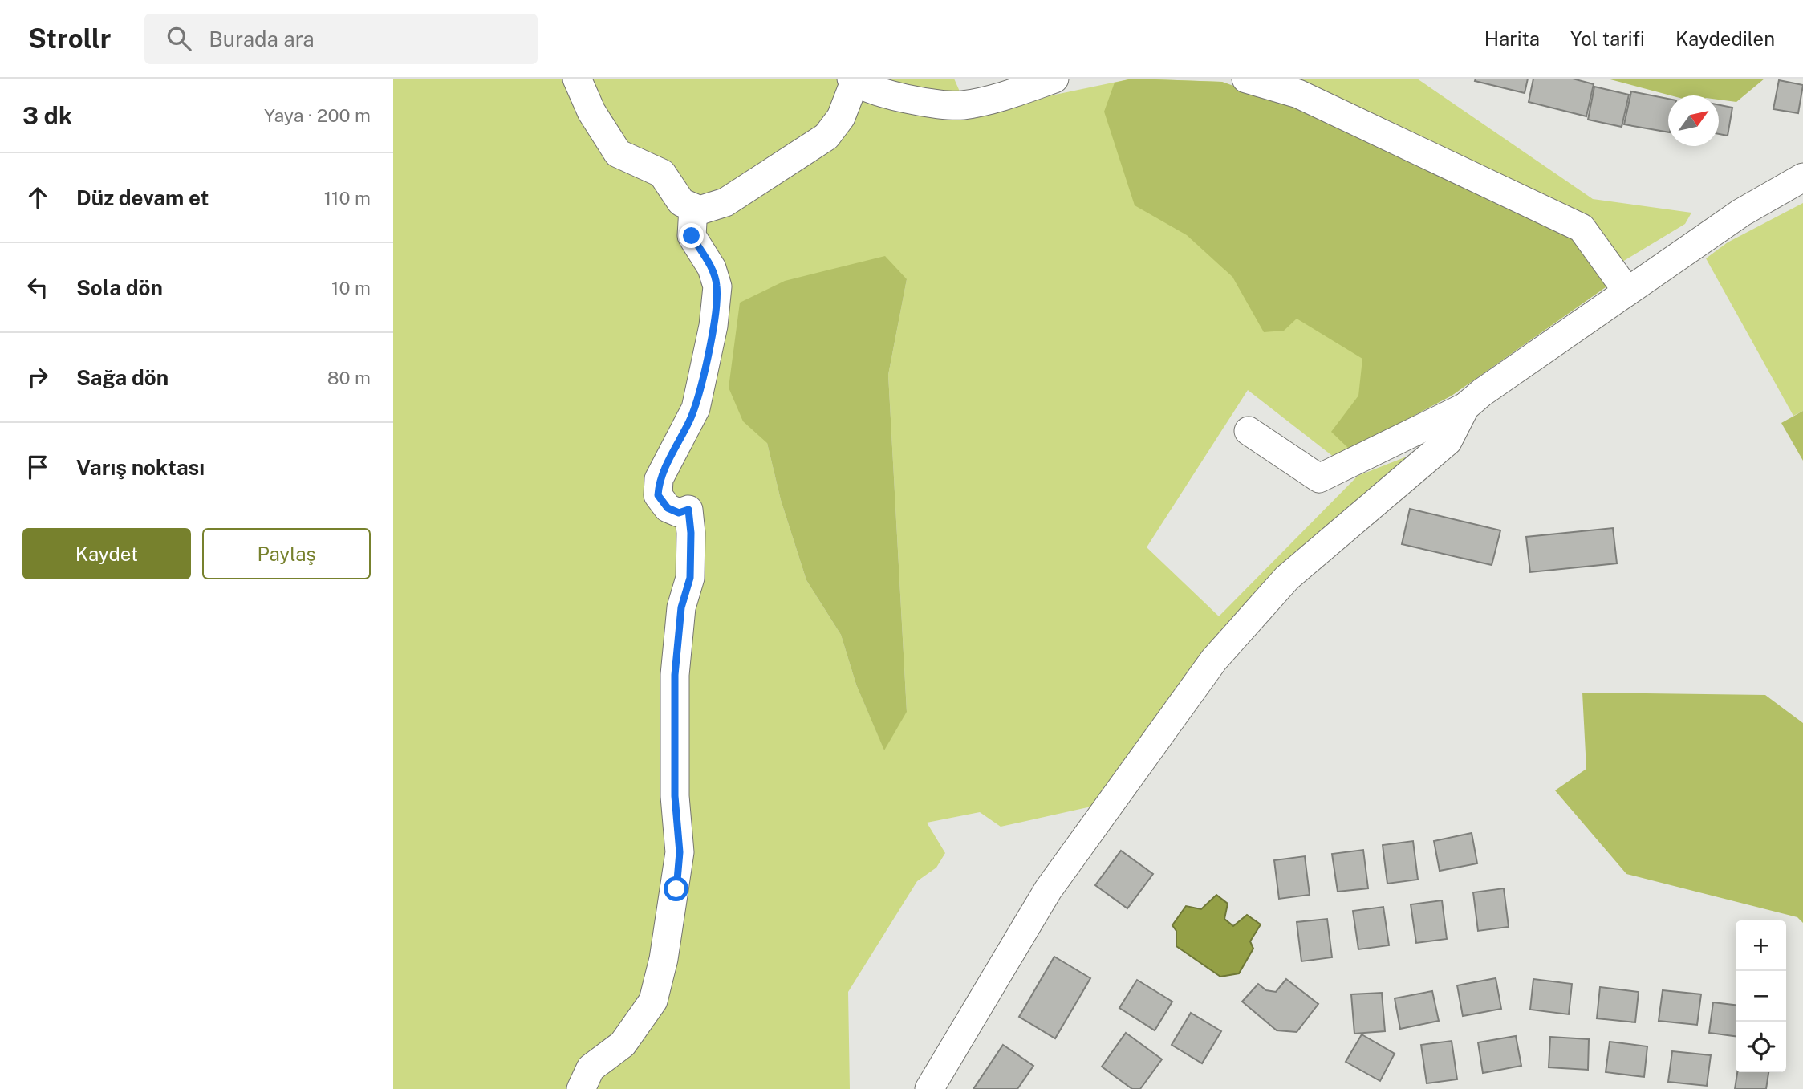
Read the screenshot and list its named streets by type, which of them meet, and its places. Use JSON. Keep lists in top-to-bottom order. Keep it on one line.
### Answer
{"north":"top right","page":{"header":"Strollr","search":"Burada ara","nav":["Harita","Yol tarifi","Kaydedilen"],"heading":["3 dk","Yaya · 200 m"],"list":[["Düz devam et","110 m"],["Sola dön","10 m"],["Sağa dön","80 m"],"Varış noktası"],"buttons":["Kaydet","Paylaş"],"map_buttons":["+","−"]}}
